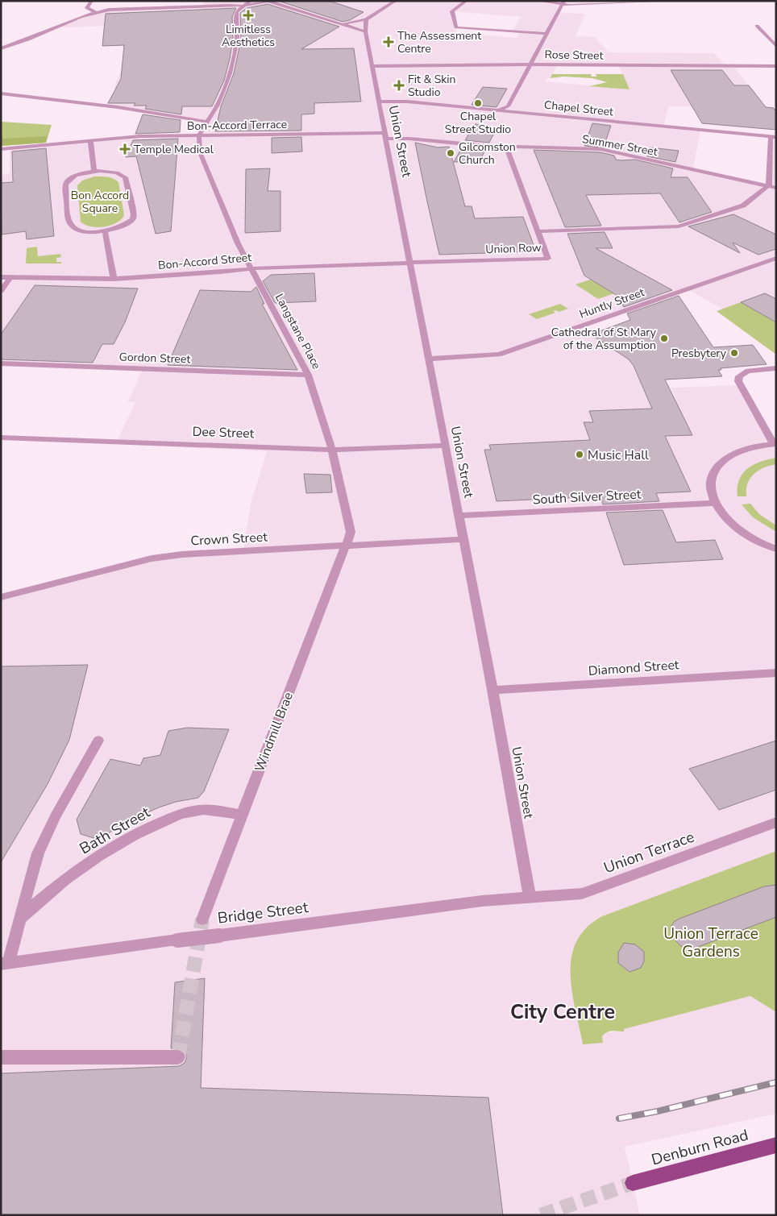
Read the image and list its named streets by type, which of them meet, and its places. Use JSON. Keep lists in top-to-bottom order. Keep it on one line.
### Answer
{"streets":{"main road":["Denburn Road"],"street":["Rose Street","Chapel Street","Bon-Accord Terrace","Union Street","Summer Street","Union Row","Bon-Accord Street","Huntly Street","Langstane Place","Gordon Street","Dee Street","South Silver Street","Crown Street","Diamond Street","Windmill Brae","Bath Street","Union Terrace","Bridge Street"]},"crossings":[["Rose Street","Union Street"],["Chapel Street","Union Street"],["Bon-Accord Terrace","Union Street"],["Bon-Accord Terrace","Summer Street"],["Bon-Accord Terrace","Langstane Place"],["Union Street","Summer Street"],["Union Street","Union Row"],["Union Street","Bon-Accord Street"],["Union Street","Huntly Street"],["Union Street","Dee Street"],["Union Street","South Silver Street"],["Union Street","Crown Street"],["Union Street","Diamond Street"],["Union Street","Union Terrace"],["Union Street","Bridge Street"],["Summer Street","Union Row"],["Union Row","Bon-Accord Street"],["Bon-Accord Street","Langstane Place"],["Langstane Place","Gordon Street"],["Langstane Place","Dee Street"],["Langstane Place","Crown Street"],["Langstane Place","Windmill Brae"],["Crown Street","Windmill Brae"],["Windmill Brae","Bath Street"],["Union Terrace","Bridge Street"]],"districts":["City Centre"],"parks":["Bon Accord Square","Union Terrace Gardens"],"places":{"health":["Limitless Aesthetics","The Assessment Centre","Fit & Skin Studio","Temple Medical"],"other":["Chapel Street Studio","Gilcomston Church","Cathedral of St Mary of the Assumption","Presbytery","Music Hall"]}}
